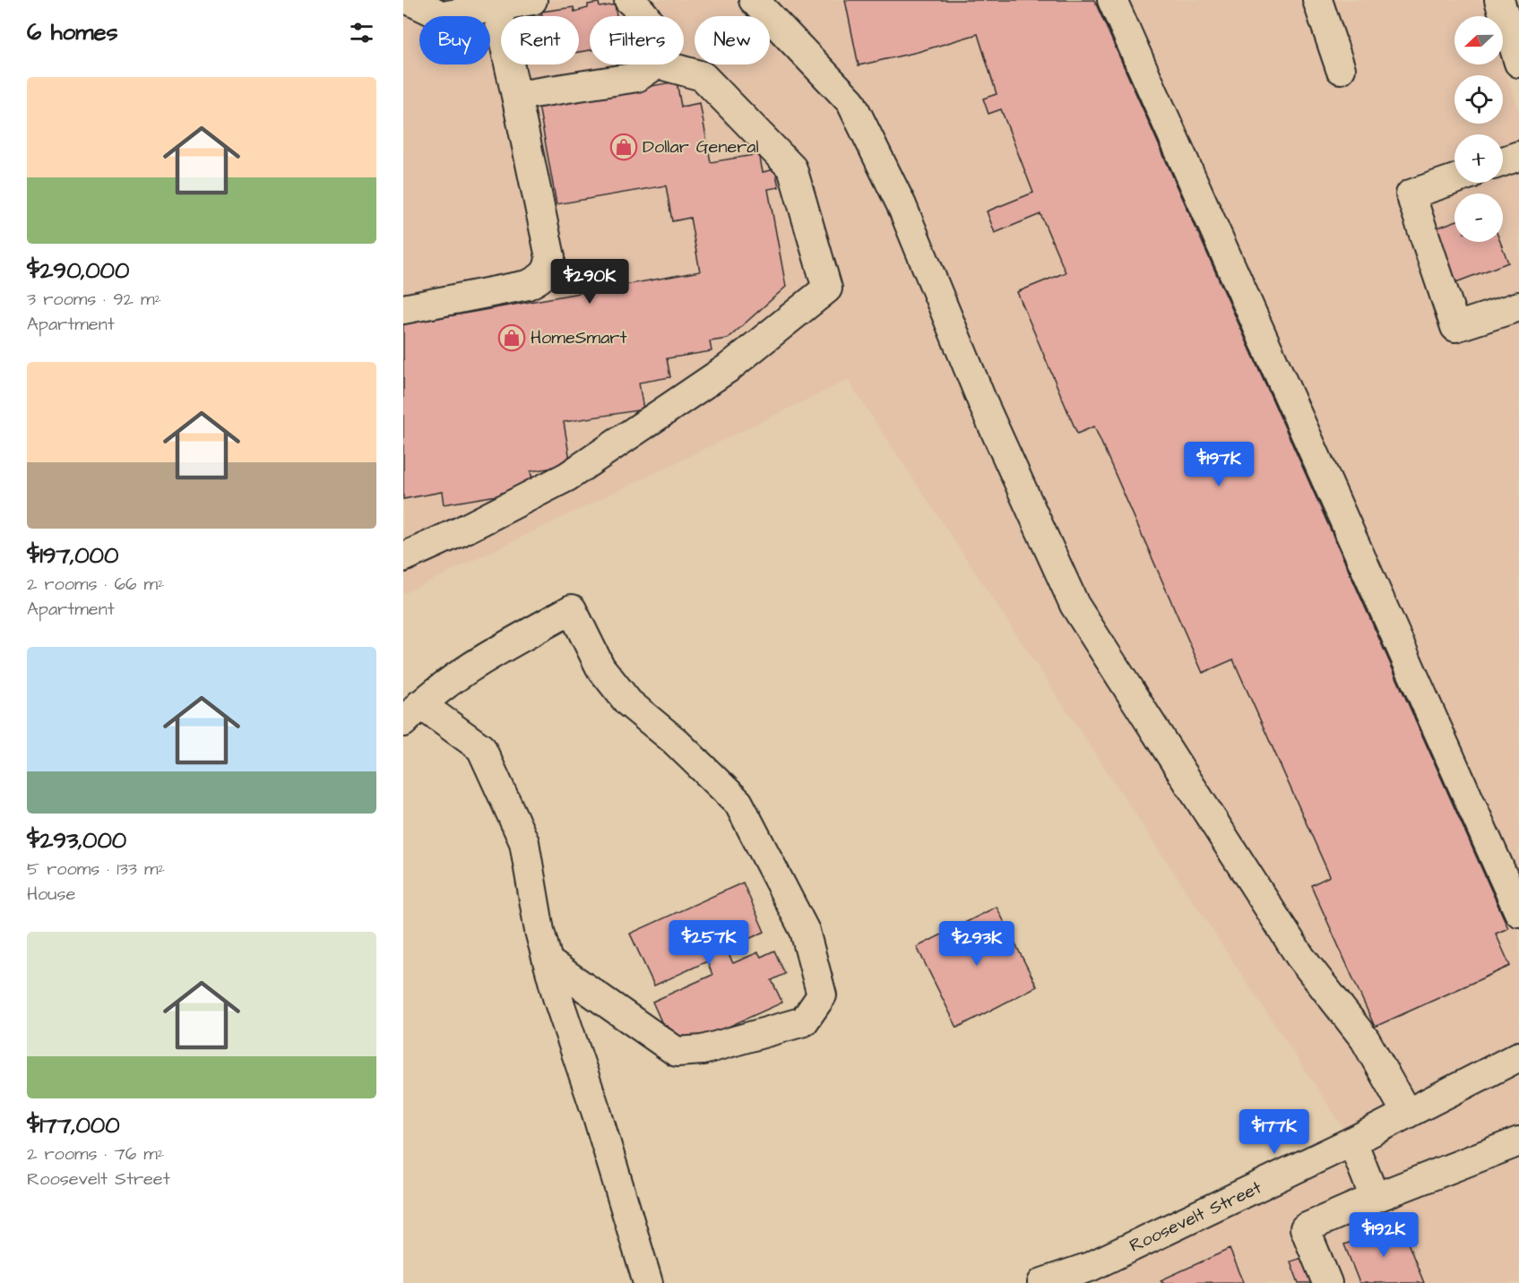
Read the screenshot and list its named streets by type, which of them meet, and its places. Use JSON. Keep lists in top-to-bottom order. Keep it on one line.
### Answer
{"streets":{"street":["Roosevelt Street"]},"places":{"shop":["Dollar General","HomeSmart"]},"north":"left","page":{"heading":"6 homes","map_buttons":["+","−"],"chip":["Buy","Rent","Filters","New"],"list":[{"name":"$290,000","note":"3 rooms · 92 m² · Apartment"},{"name":"$197,000","note":"2 rooms · 66 m² · Apartment"},{"name":"$293,000","note":"5 rooms · 133 m² · House"},{"name":"$177,000","note":"2 rooms · 76 m² · Roosevelt Street"}],"price":["$290K","$197K","$257K","$293K","$177K","$192K"]}}
